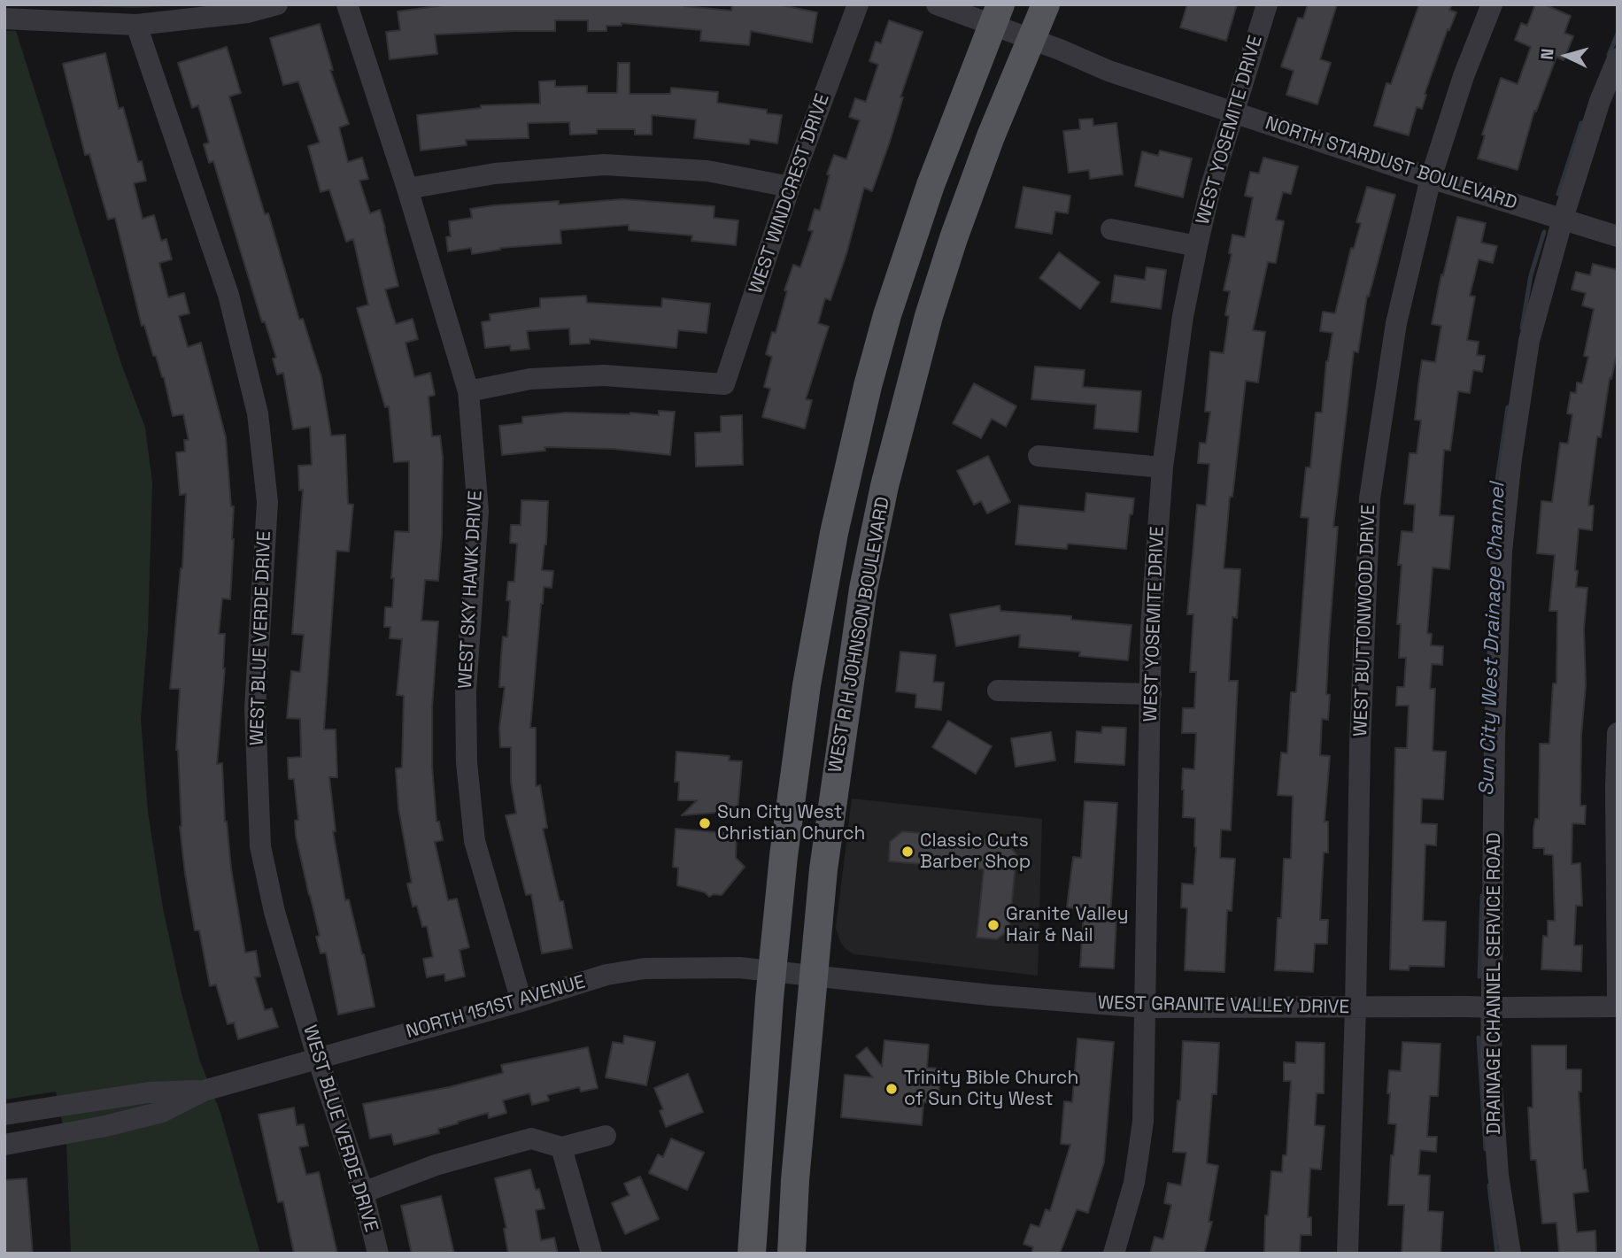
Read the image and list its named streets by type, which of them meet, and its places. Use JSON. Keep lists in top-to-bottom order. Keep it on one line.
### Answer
{"streets":{"main road":["WEST R H JOHNSON BOULEVARD"],"street":["WEST YOSEMITE DRIVE","NORTH STARDUST BOULEVARD","WEST WINDCREST DRIVE","WEST SKY HAWK DRIVE","WEST BUTTONWOOD DRIVE","WEST BLUE VERDE DRIVE","DRAINAGE CHANNEL SERVICE ROAD","WEST GRANITE VALLEY DRIVE","NORTH 151ST AVENUE"]},"crossings":[["WEST YOSEMITE DRIVE","NORTH STARDUST BOULEVARD"],["WEST YOSEMITE DRIVE","WEST GRANITE VALLEY DRIVE"],["NORTH STARDUST BOULEVARD","WEST BUTTONWOOD DRIVE"],["NORTH STARDUST BOULEVARD","WEST R H JOHNSON BOULEVARD"],["NORTH STARDUST BOULEVARD","DRAINAGE CHANNEL SERVICE ROAD"],["WEST WINDCREST DRIVE","WEST SKY HAWK DRIVE"],["WEST SKY HAWK DRIVE","NORTH 151ST AVENUE"],["WEST BUTTONWOOD DRIVE","WEST GRANITE VALLEY DRIVE"],["WEST R H JOHNSON BOULEVARD","WEST GRANITE VALLEY DRIVE"],["WEST R H JOHNSON BOULEVARD","NORTH 151ST AVENUE"],["WEST BLUE VERDE DRIVE","NORTH 151ST AVENUE"],["WEST GRANITE VALLEY DRIVE","NORTH 151ST AVENUE"]],"water":["Sun City West Drainage Channel"],"places":["Sun City West Christian Church","Classic Cuts Barber Shop","Granite Valley Hair & Nail","Trinity Bible Church of Sun City West"],"north":"left"}
